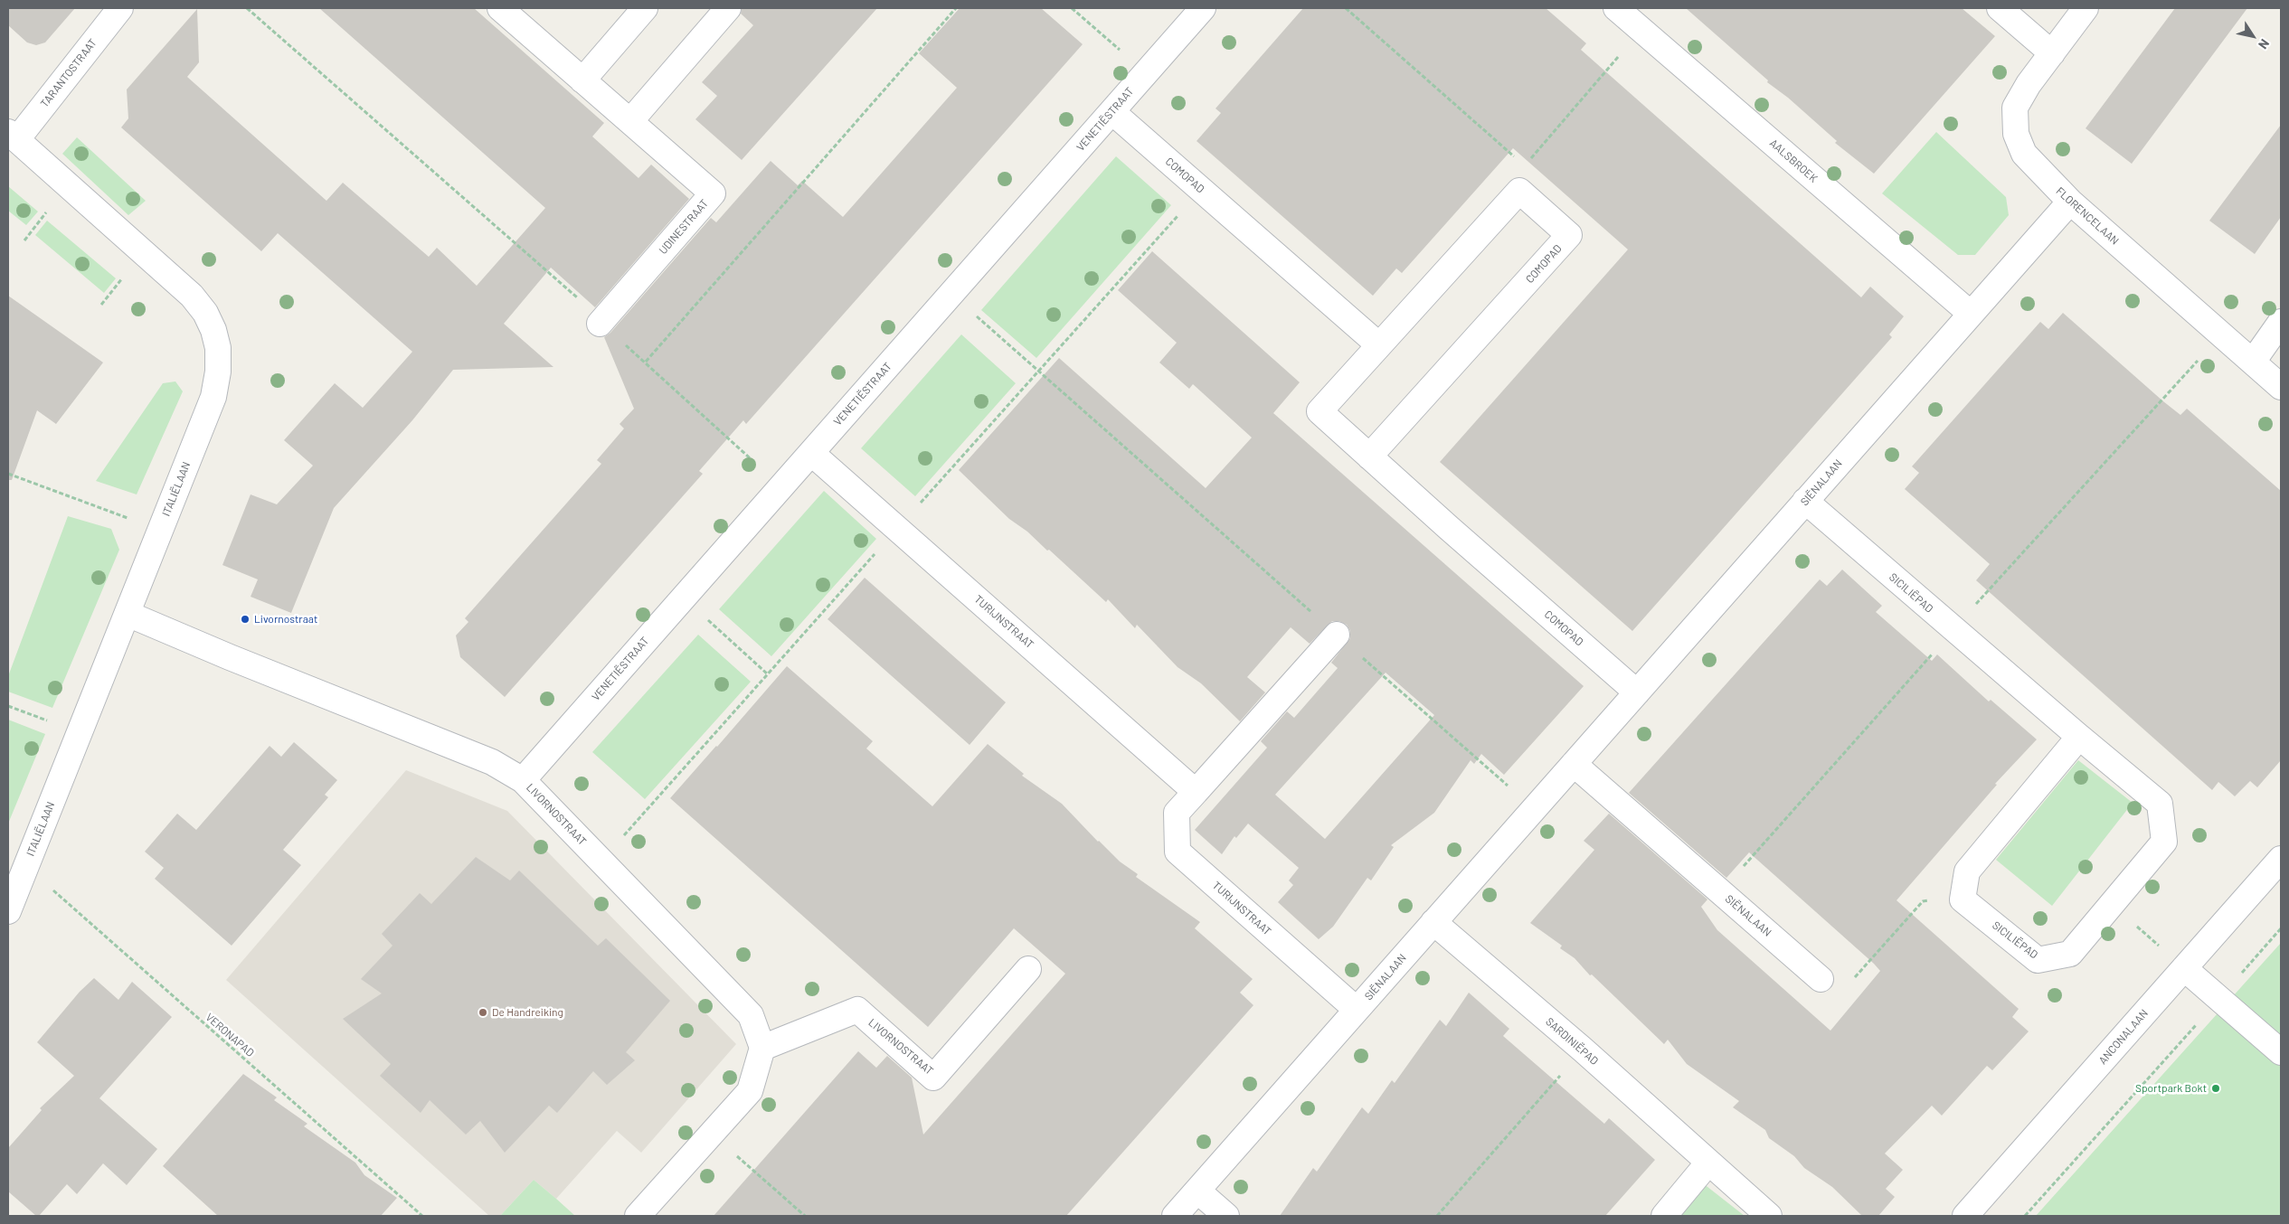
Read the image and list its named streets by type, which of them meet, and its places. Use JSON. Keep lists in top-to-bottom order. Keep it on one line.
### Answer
{"streets":{"street":["TARANTOSTRAAT","VENETIËSTRAAT","AALSBROEK","COMOPAD","FLORENCELAAN","UDINESTRAAT","SIËNALAAN","ITALIËLAAN","SICILIËPAD","TURIJNSTRAAT","LIVORNOSTRAAT","ANCONALAAN","SARDINIËPAD"],"path":["VERONAPAD"]},"crossings":[["TARANTOSTRAAT","ITALIËLAAN"],["VENETIËSTRAAT","COMOPAD"],["VENETIËSTRAAT","TURIJNSTRAAT"],["VENETIËSTRAAT","LIVORNOSTRAAT"],["AALSBROEK","SIËNALAAN"],["COMOPAD","SIËNALAAN"],["FLORENCELAAN","SIËNALAAN"],["SIËNALAAN","SICILIËPAD"],["SIËNALAAN","TURIJNSTRAAT"],["SIËNALAAN","SARDINIËPAD"],["ITALIËLAAN","LIVORNOSTRAAT"],["ITALIËLAAN","VERONAPAD"]],"places":["Livornostraat","De Handreiking","Sportpark Bokt"],"north":"bottom right"}
